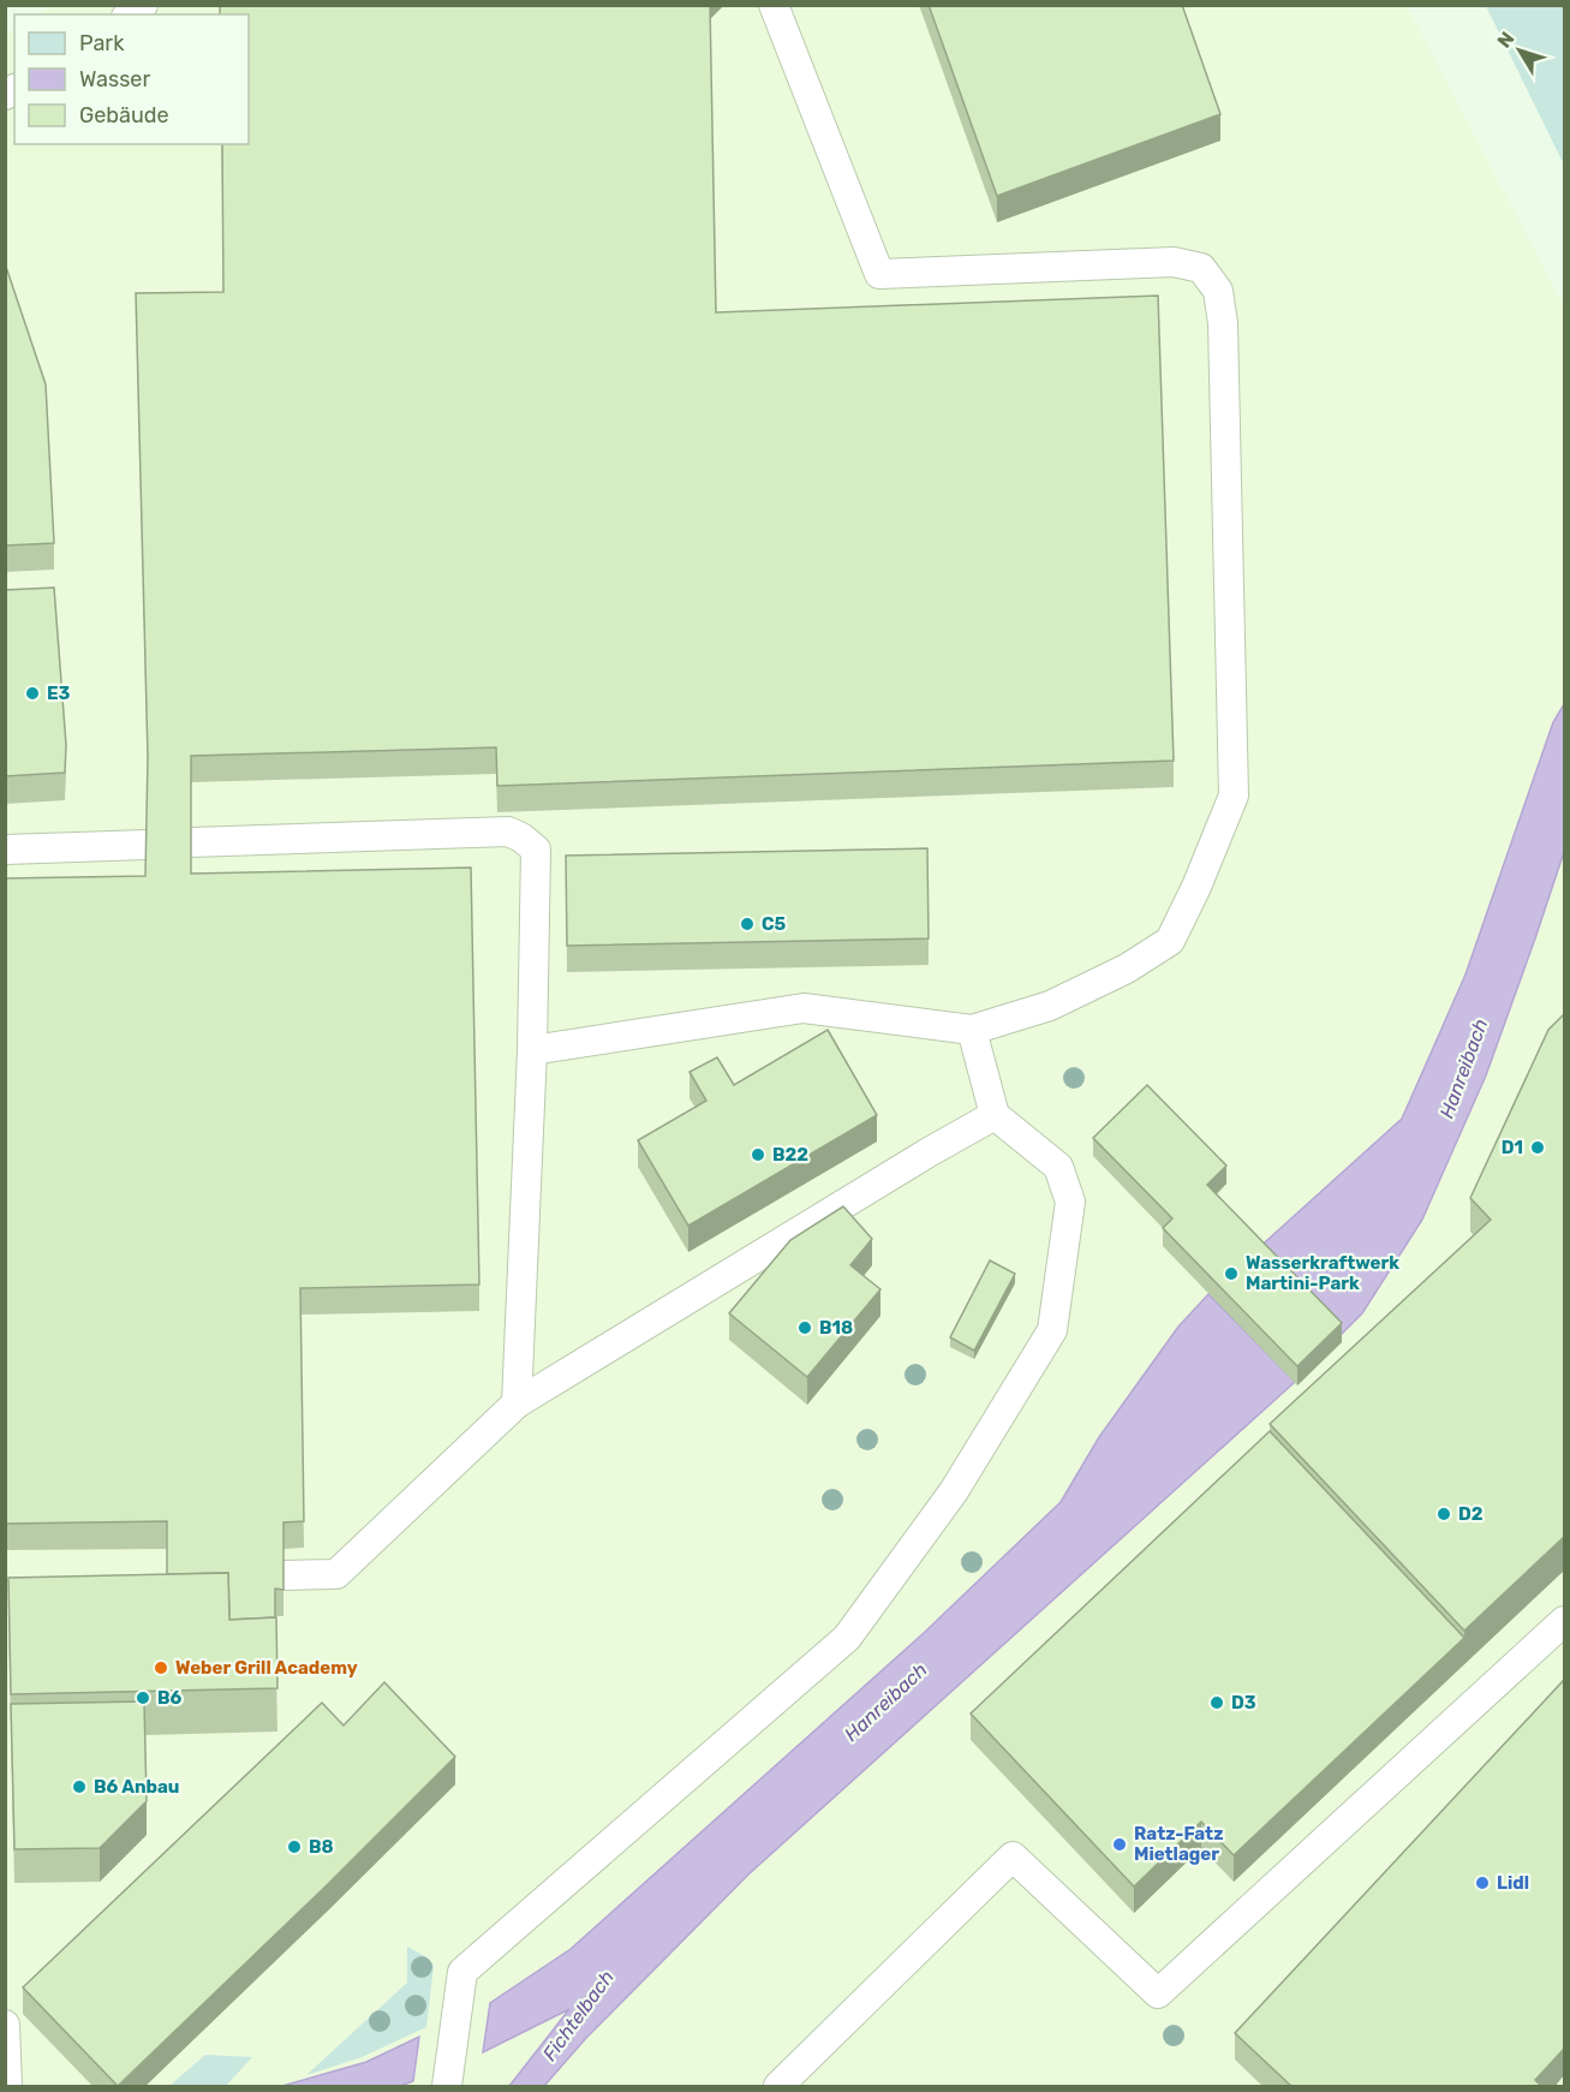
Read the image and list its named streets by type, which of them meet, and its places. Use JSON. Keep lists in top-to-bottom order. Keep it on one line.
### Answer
{"water":["Hanreibach","Fichtelbach"],"places":["E3","C5","D1","B22","Wasserkraftwerk Martini-Park","B18","D2","Weber Grill Academy","B6","D3","B6 Anbau","Ratz-Fatz Mietlager","B8","Lidl"],"legend":["Park","Wasser","Gebäude"],"north":"top left"}
